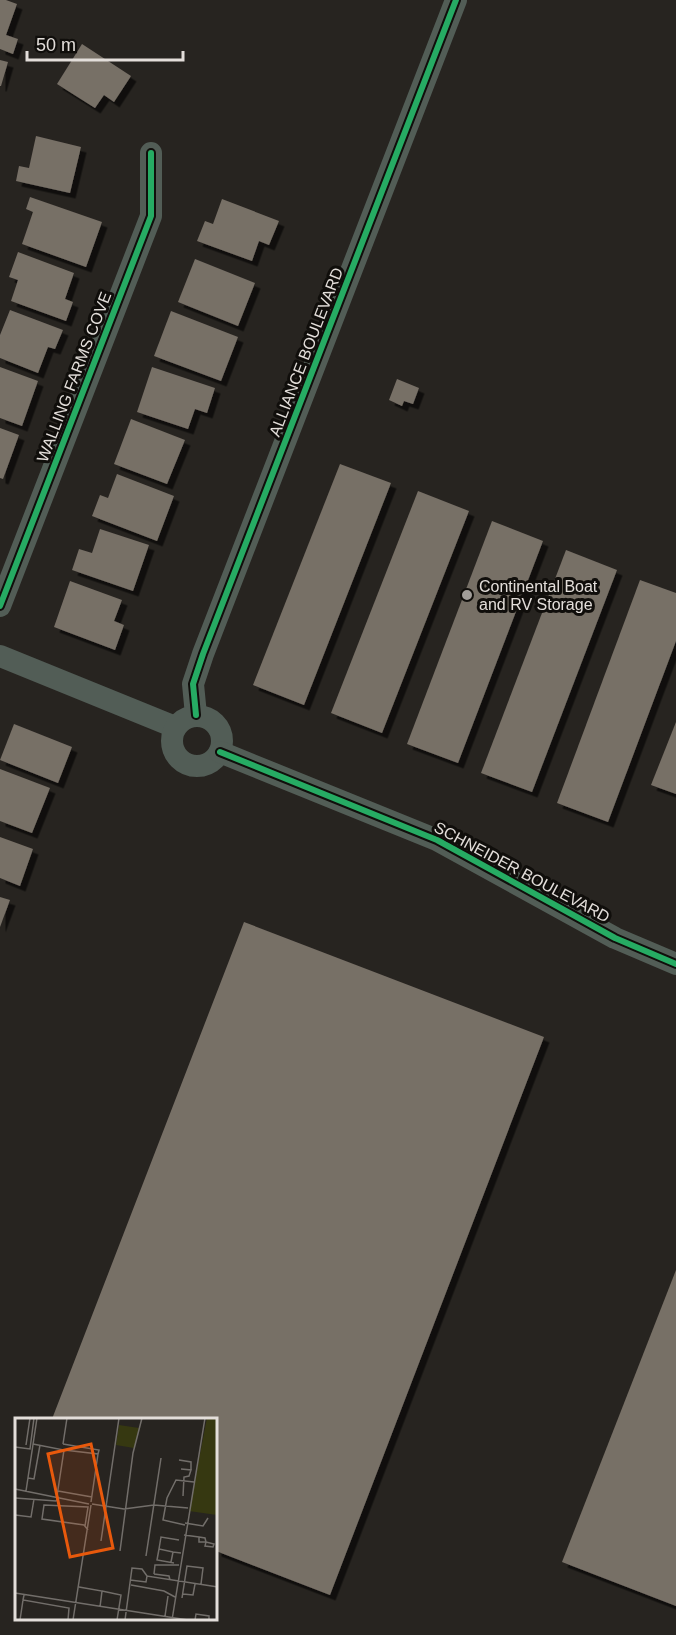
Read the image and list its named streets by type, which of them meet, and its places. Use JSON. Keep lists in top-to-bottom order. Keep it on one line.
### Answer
{"streets":{"street":["ALLIANCE BOULEVARD","WALLING FARMS COVE","SCHNEIDER BOULEVARD"]},"crossings":[["ALLIANCE BOULEVARD","SCHNEIDER BOULEVARD"]],"places":["Continental Boat and RV Storage"],"scale_bar":"50 m"}
